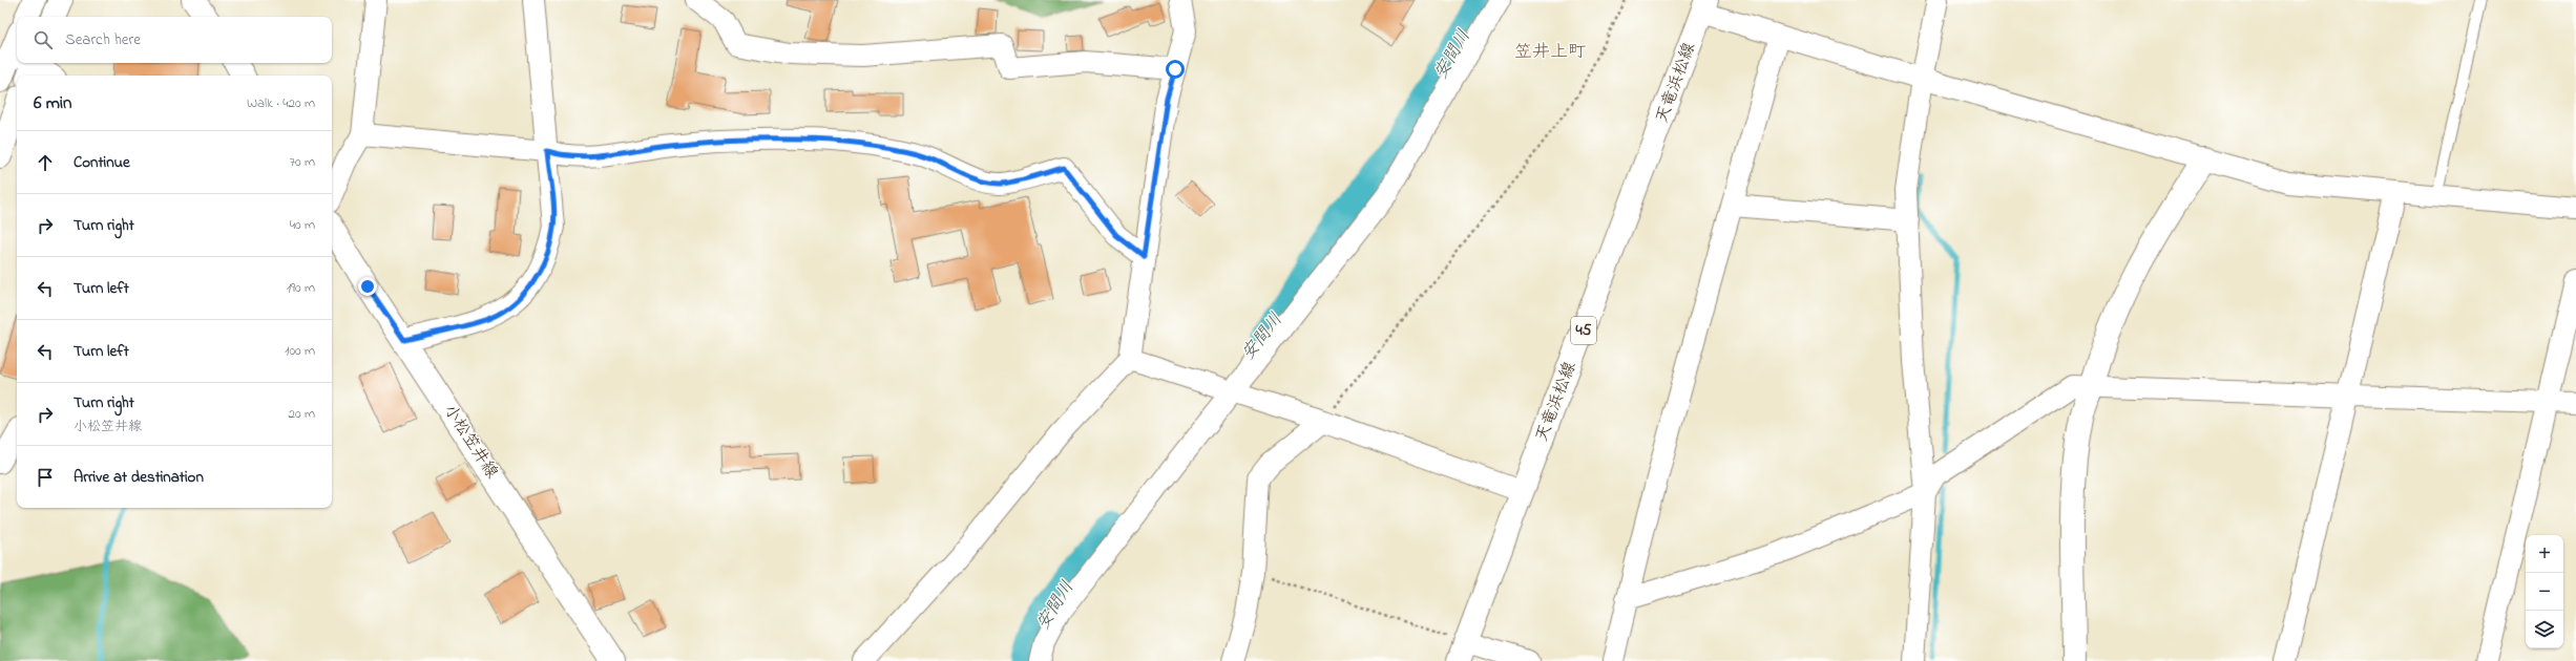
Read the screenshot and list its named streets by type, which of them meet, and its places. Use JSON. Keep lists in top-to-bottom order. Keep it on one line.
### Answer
{"streets":{"main road":["天竜浜松線","45","小松笠井線"]},"districts":["笠井上町"],"water":["安間川"],"page":{"search":"Search here","heading":["6 min","Walk · 420 m"],"list":[["Continue","70 m"],["Turn right","40 m"],["Turn left","190 m"],["Turn left","100 m"],["Turn right","小松笠井線","20 m"],"Arrive at destination"],"map_buttons":["+","−"]}}
